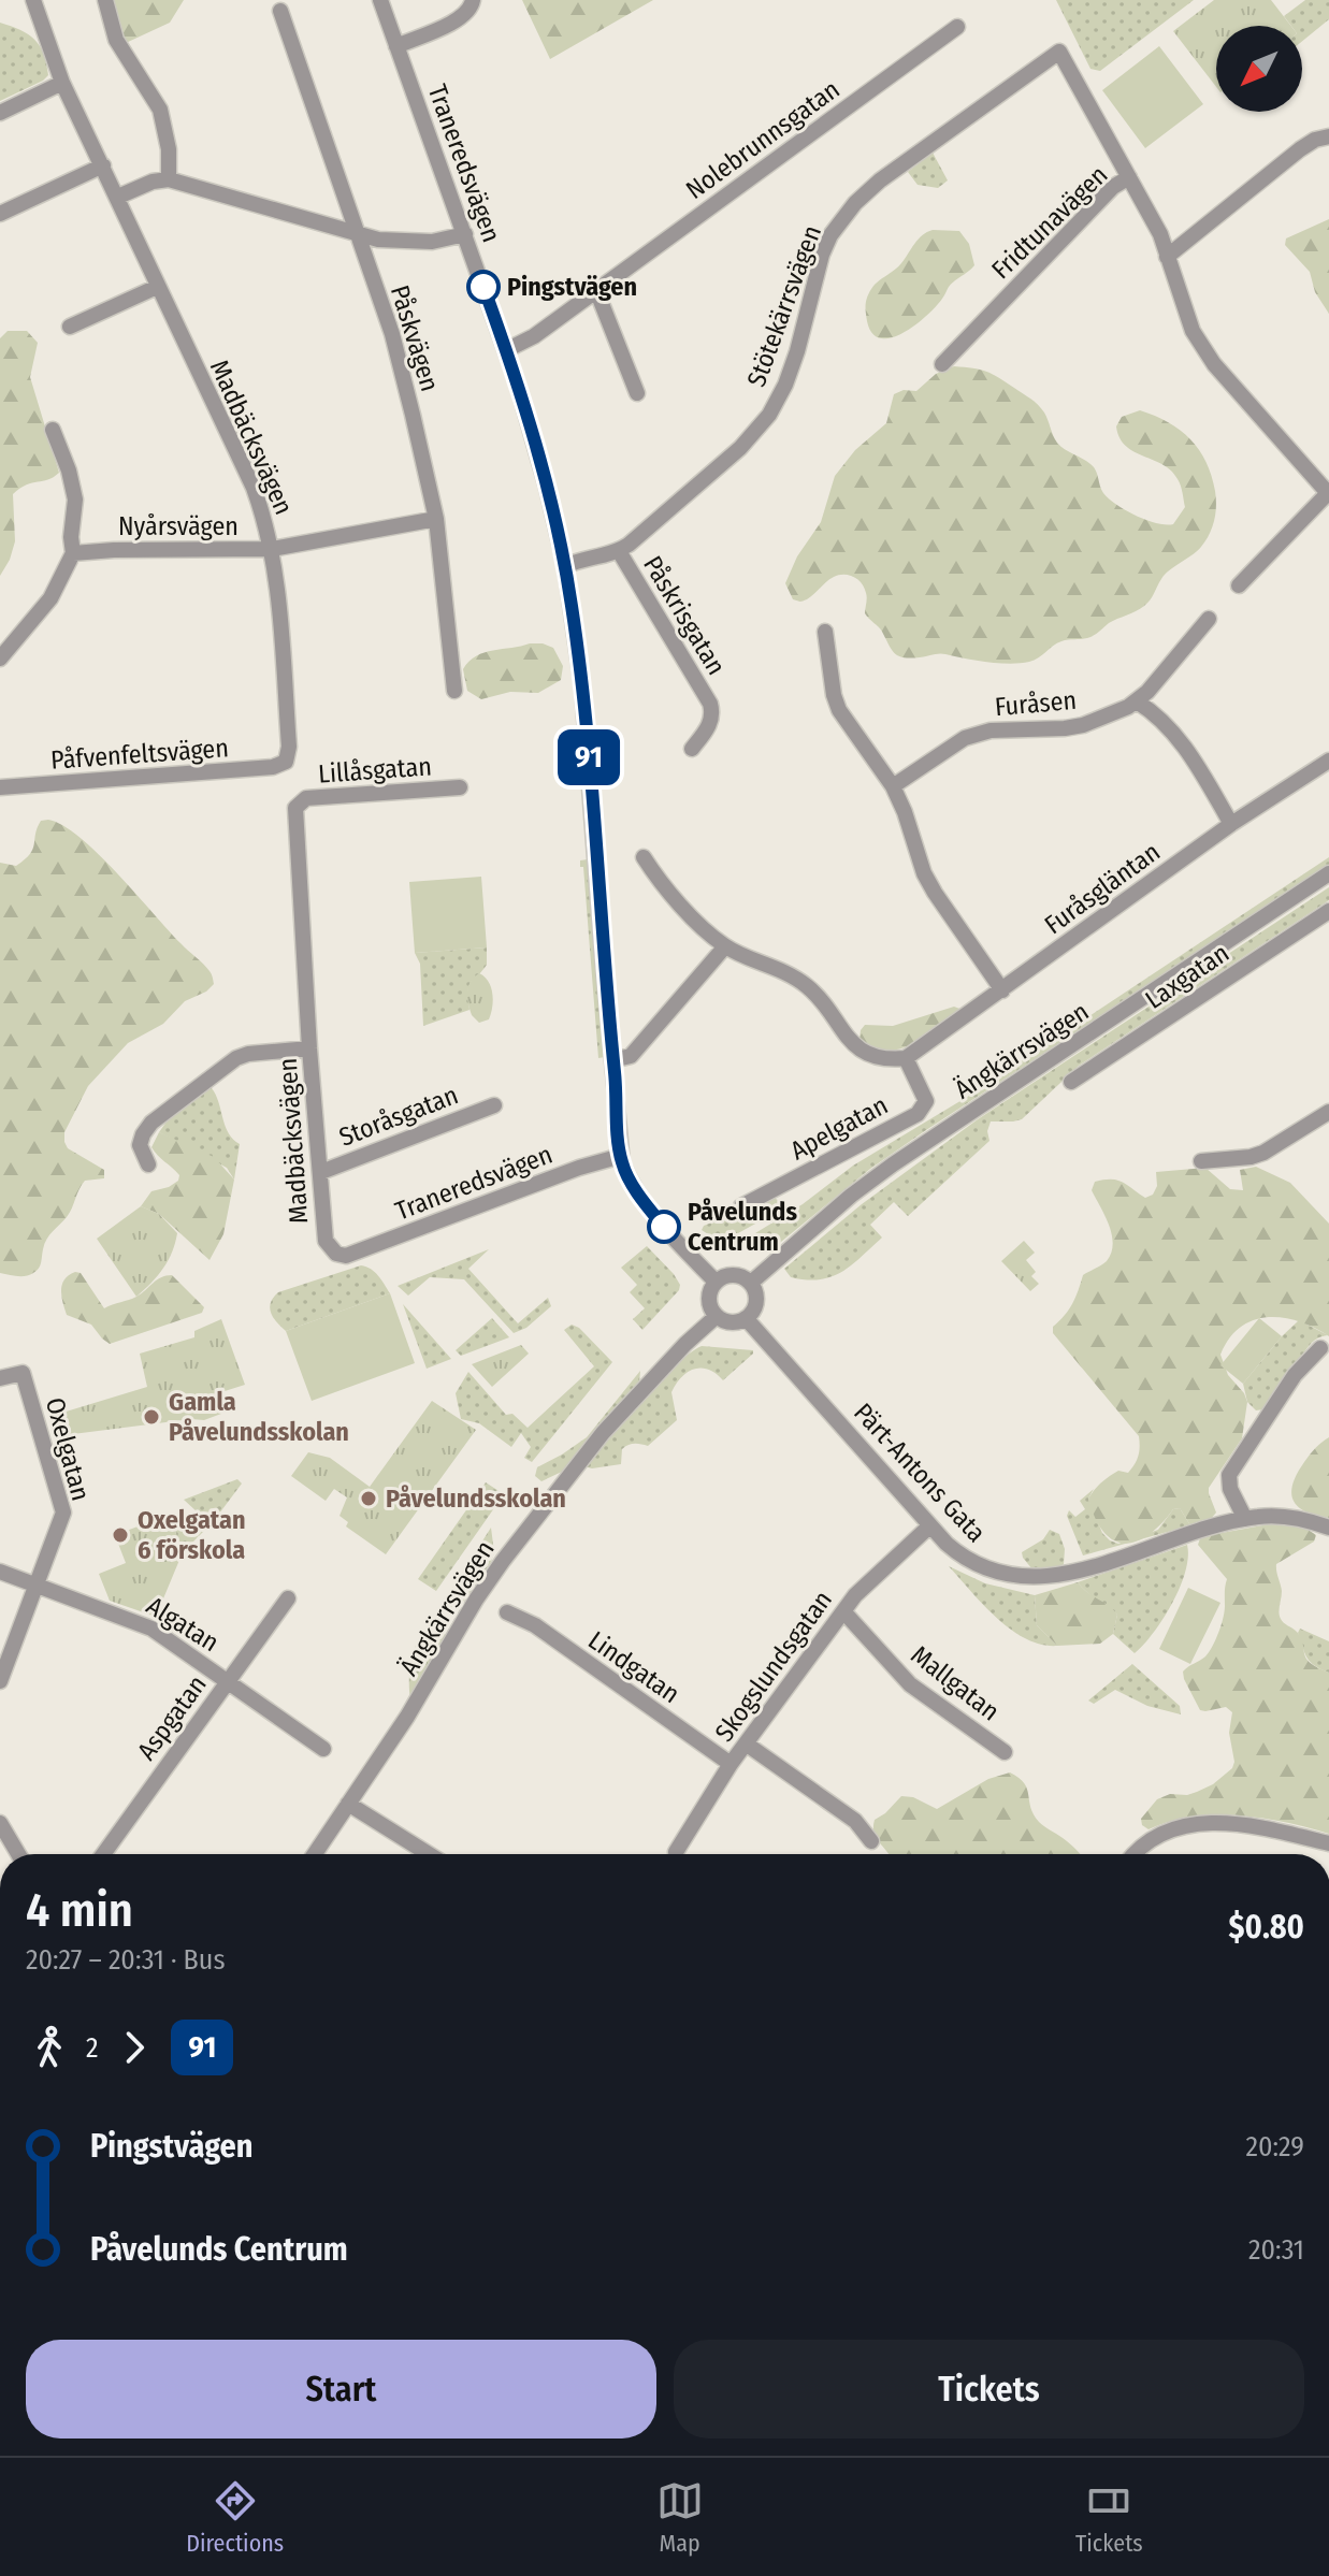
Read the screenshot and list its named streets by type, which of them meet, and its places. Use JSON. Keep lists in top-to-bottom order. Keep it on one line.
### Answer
{"streets":{"street":["Nolebrunnsgatan","Traneredsvägen","Fridtunavägen","Stötekärrsvägen","Påskvägen","Madbäcksvägen","Nyårsvägen","Påskrisgatan","Furåsen","Påfvenfeltsvägen","Lillåsgatan","Furåsgläntan","Laxgatan","Ängkärrsvägen","Storåsgatan","Apelgatan","Oxelgatan","Pärt-Antons Gata","Algatan","Skogslundsgatan","Lindgatan","Mallgatan","Aspgatan"]},"crossings":[["Nolebrunnsgatan","Traneredsvägen"],["Traneredsvägen","Stötekärrsvägen"],["Traneredsvägen","Madbäcksvägen"],["Traneredsvägen","Ängkärrsvägen"],["Traneredsvägen","Pärt-Antons Gata"],["Fridtunavägen","Stötekärrsvägen"],["Stötekärrsvägen","Påskrisgatan"],["Påskvägen","Nyårsvägen"],["Madbäcksvägen","Nyårsvägen"],["Madbäcksvägen","Påfvenfeltsvägen"],["Madbäcksvägen","Lillåsgatan"],["Madbäcksvägen","Storåsgatan"],["Furåsgläntan","Apelgatan"],["Ängkärrsvägen","Pärt-Antons Gata"],["Oxelgatan","Algatan"],["Pärt-Antons Gata","Skogslundsgatan"],["Algatan","Aspgatan"],["Skogslundsgatan","Lindgatan"],["Skogslundsgatan","Mallgatan"]],"places":["Pingstvägen","Påvelunds Centrum","Gamla Påvelundsskolan","Påvelundsskolan","Oxelgatan 6 förskola"],"lines":["bus line 91"],"north":"bottom left","page":{"on_map":"91","heading":["4 min","20:27 – 20:31 · Bus","$0.80"],"legs":["2","91"],"list":[{"name":"Pingstvägen","value":"20:29"},{"name":"Påvelunds Centrum","value":"20:31"}],"buttons":["Start","Tickets"],"tabs":["Directions","Map","Tickets"]}}
